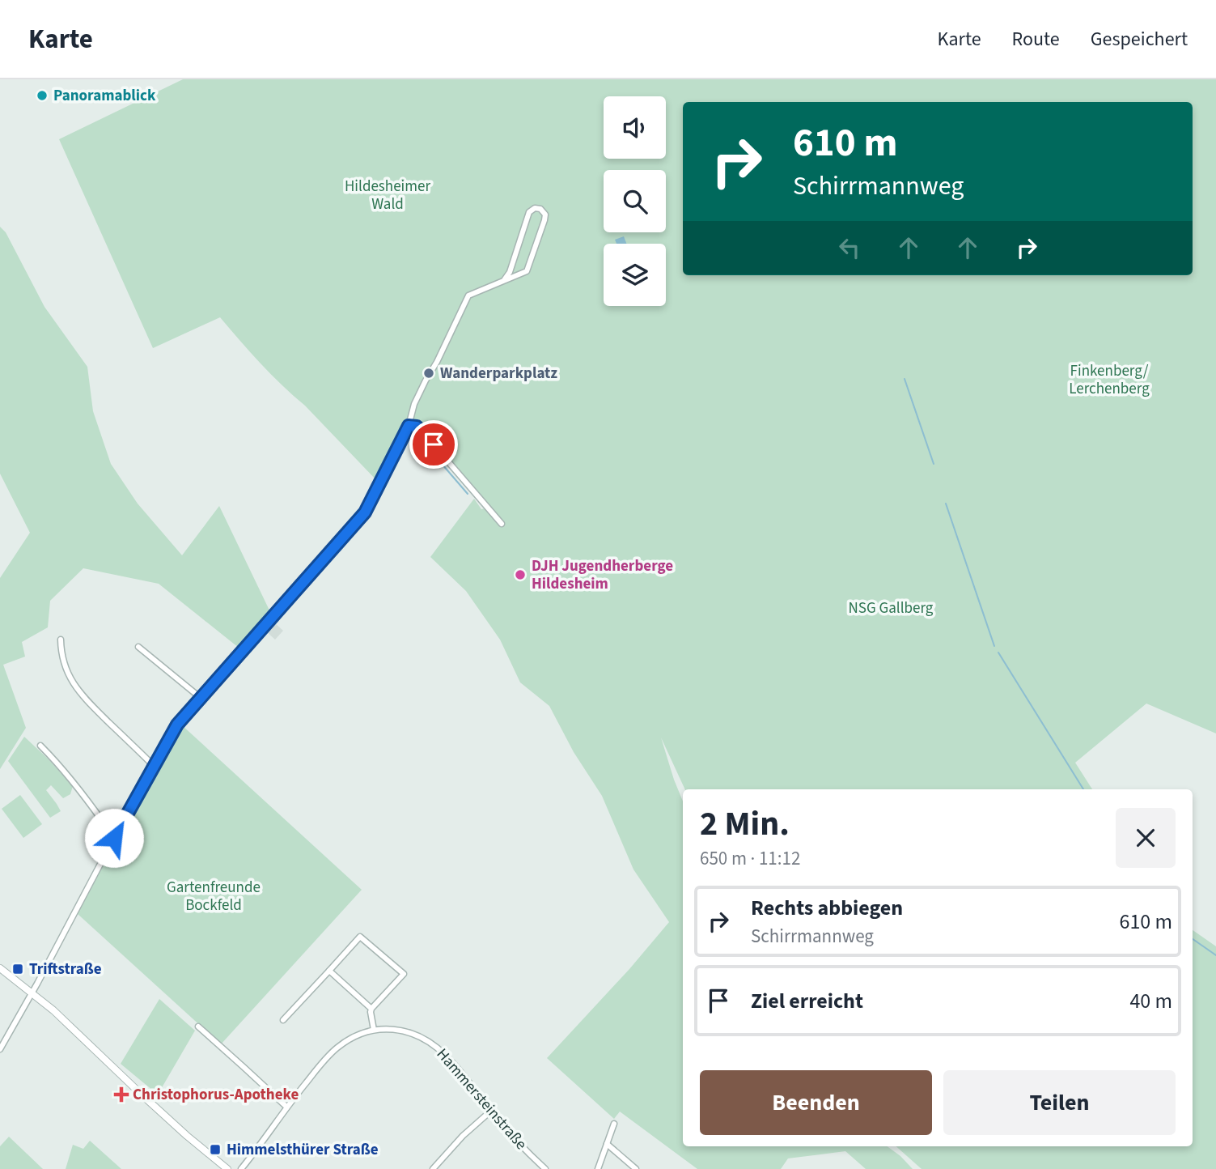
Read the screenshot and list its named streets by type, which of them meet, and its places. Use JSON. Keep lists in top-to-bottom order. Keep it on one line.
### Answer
{"streets":{"street":["Hammersteinstraße"]},"parks":["Hildesheimer Wald","Finkenberg/ Lerchenberg","NSG Gallberg","Gartenfreunde Bockfeld"],"places":{"other":["Panoramablick","Wanderparkplatz","DJH Jugendherberge Hildesheim"],"transit":["Triftstraße","Himmelsthürer Straße"],"health":["Christophorus-Apotheke"]},"page":{"header":"Karte","nav":["Karte","Route","Gespeichert"],"turn":["610 m","Schirrmannweg"],"heading":["2 Min.","650 m · 11:12"],"list":[{"name":"Rechts abbiegen","note":"Schirrmannweg","value":"610 m"},{"name":"Ziel erreicht","value":"40 m"}],"buttons":["Beenden","Teilen"]}}
